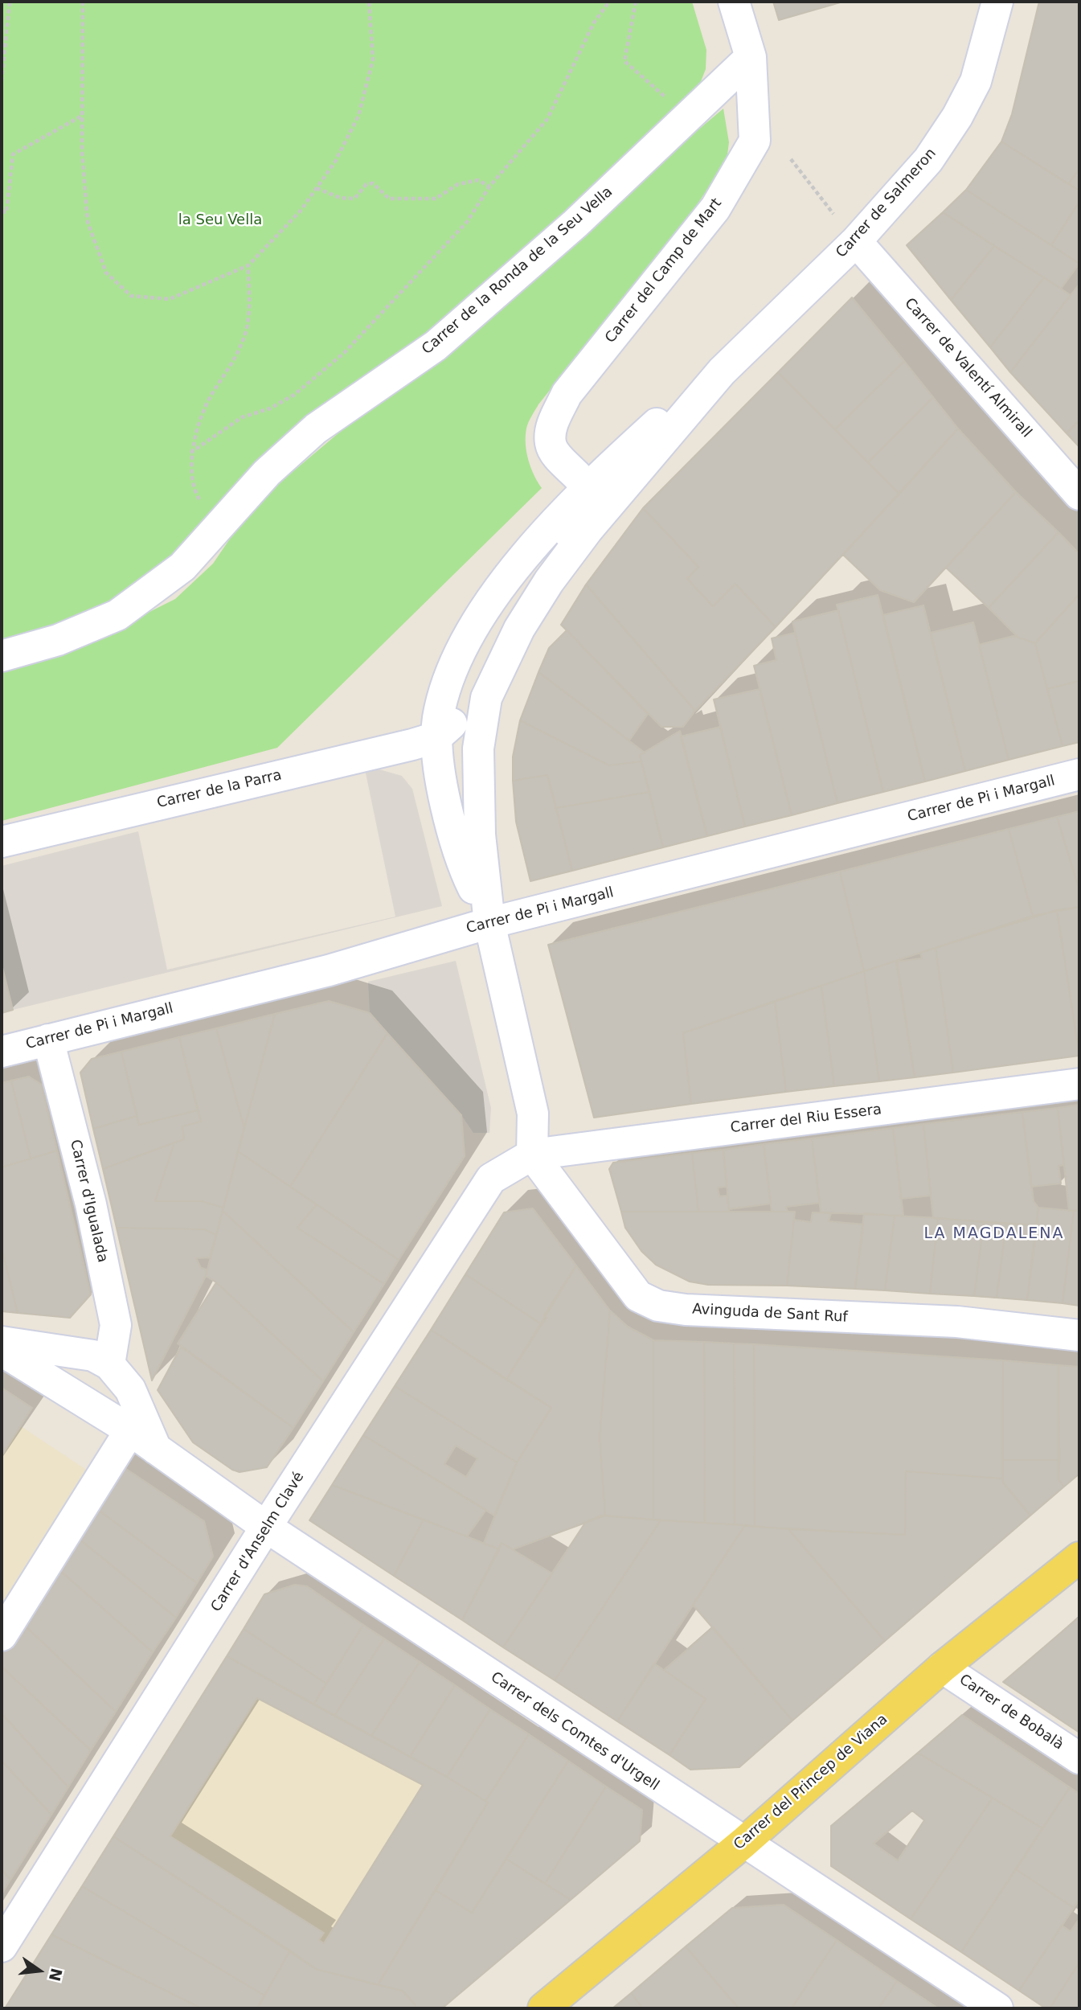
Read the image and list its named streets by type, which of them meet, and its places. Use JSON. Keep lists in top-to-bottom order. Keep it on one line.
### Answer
{"streets":{"main road":["Carrer del Princep de Viana"],"street":["Carrer de Salmeron","Carrer de la Ronda de la Seu Vella","Carrer del Camp de Mart","Carrer de Valentí Almirall","Carrer de la Parra","Carrer de Pi i Margall","Carrer del Riu Essera","Carrer d'Igualada","Avinguda de Sant Ruf","Carrer d'Anselm Clavé","Carrer de Bobalà","Carrer dels Comtes d'Urgell"]},"crossings":[["Carrer de Salmeron","Carrer del Camp de Mart"],["Carrer de Salmeron","Carrer de Valentí Almirall"],["Carrer de Salmeron","Carrer de la Parra"],["Carrer de Salmeron","Carrer de Pi i Margall"],["Carrer de la Ronda de la Seu Vella","Carrer del Camp de Mart"],["Carrer de Pi i Margall","Carrer d'Igualada"],["Carrer del Riu Essera","Avinguda de Sant Ruf"],["Carrer del Riu Essera","Carrer d'Anselm Clavé"],["Avinguda de Sant Ruf","Carrer d'Anselm Clavé"],["Carrer d'Anselm Clavé","Carrer dels Comtes d'Urgell"],["Carrer de Bobalà","Carrer del Princep de Viana"],["Carrer dels Comtes d'Urgell","Carrer del Princep de Viana"]],"districts":["LA MAGDALENA"],"parks":["la Seu Vella"],"north":"right"}
